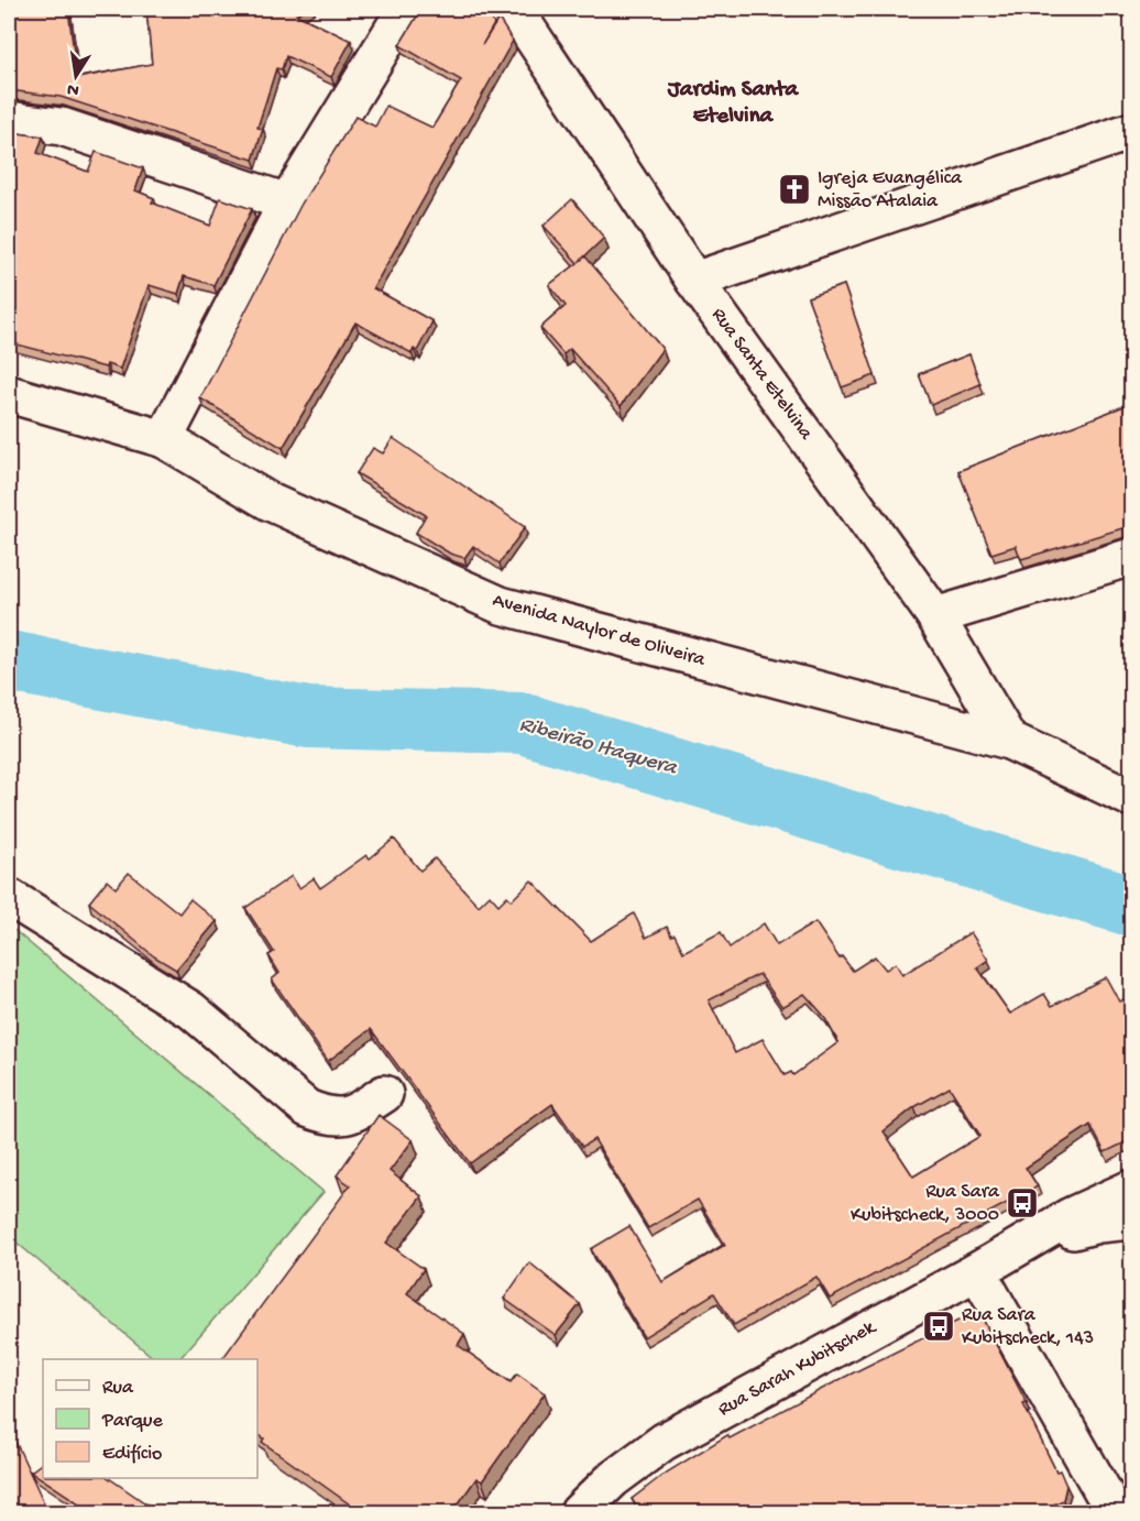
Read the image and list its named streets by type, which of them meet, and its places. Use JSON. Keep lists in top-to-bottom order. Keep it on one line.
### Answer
{"streets":{"street":["Rua Santa Etelvina","Avenida Naylor de Oliveira","Rua Sarah Kubitschek"]},"crossings":[["Rua Santa Etelvina","Avenida Naylor de Oliveira"]],"districts":["Jardim Santa Etelvina"],"water":["Ribeirão Itaquera"],"places":{"church":["Igreja Evangélica Missão Atalaia"],"bus stop":["Rua Sara Kubitscheck, 3000","Rua Sara Kubitscheck, 143"]},"legend":["Rua","Parque","Edifício"],"north":"bottom"}
